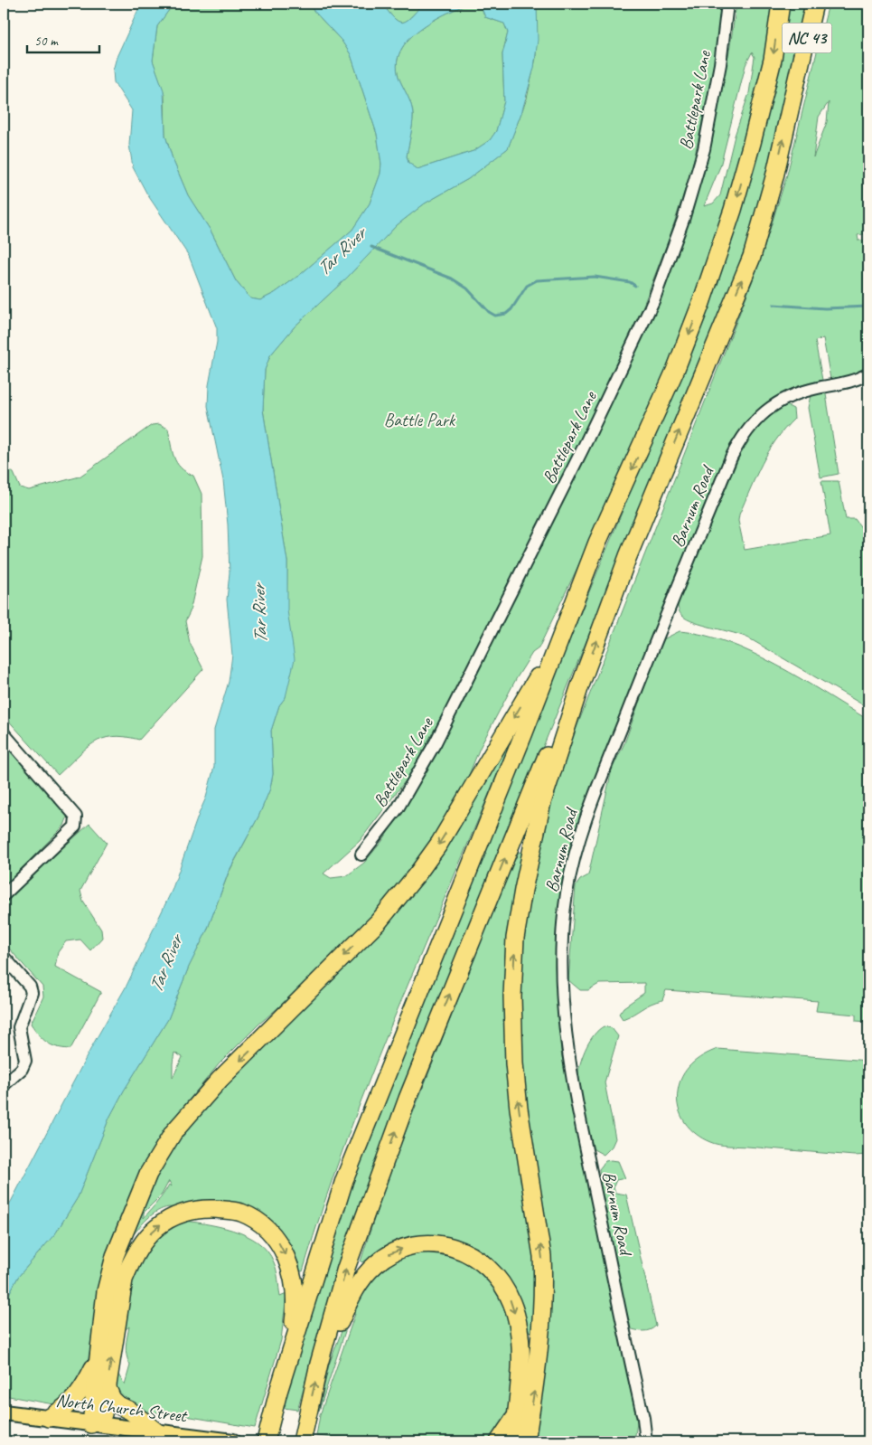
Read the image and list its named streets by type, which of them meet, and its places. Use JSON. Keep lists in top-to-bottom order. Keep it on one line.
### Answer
{"streets":{"highway":["NC 43"],"main road":["North Church Street"],"street":["Battlepark Lane","Barnum Road"]},"water":["Tar River"],"parks":["Battle Park"],"scale_bar":"50 m"}
